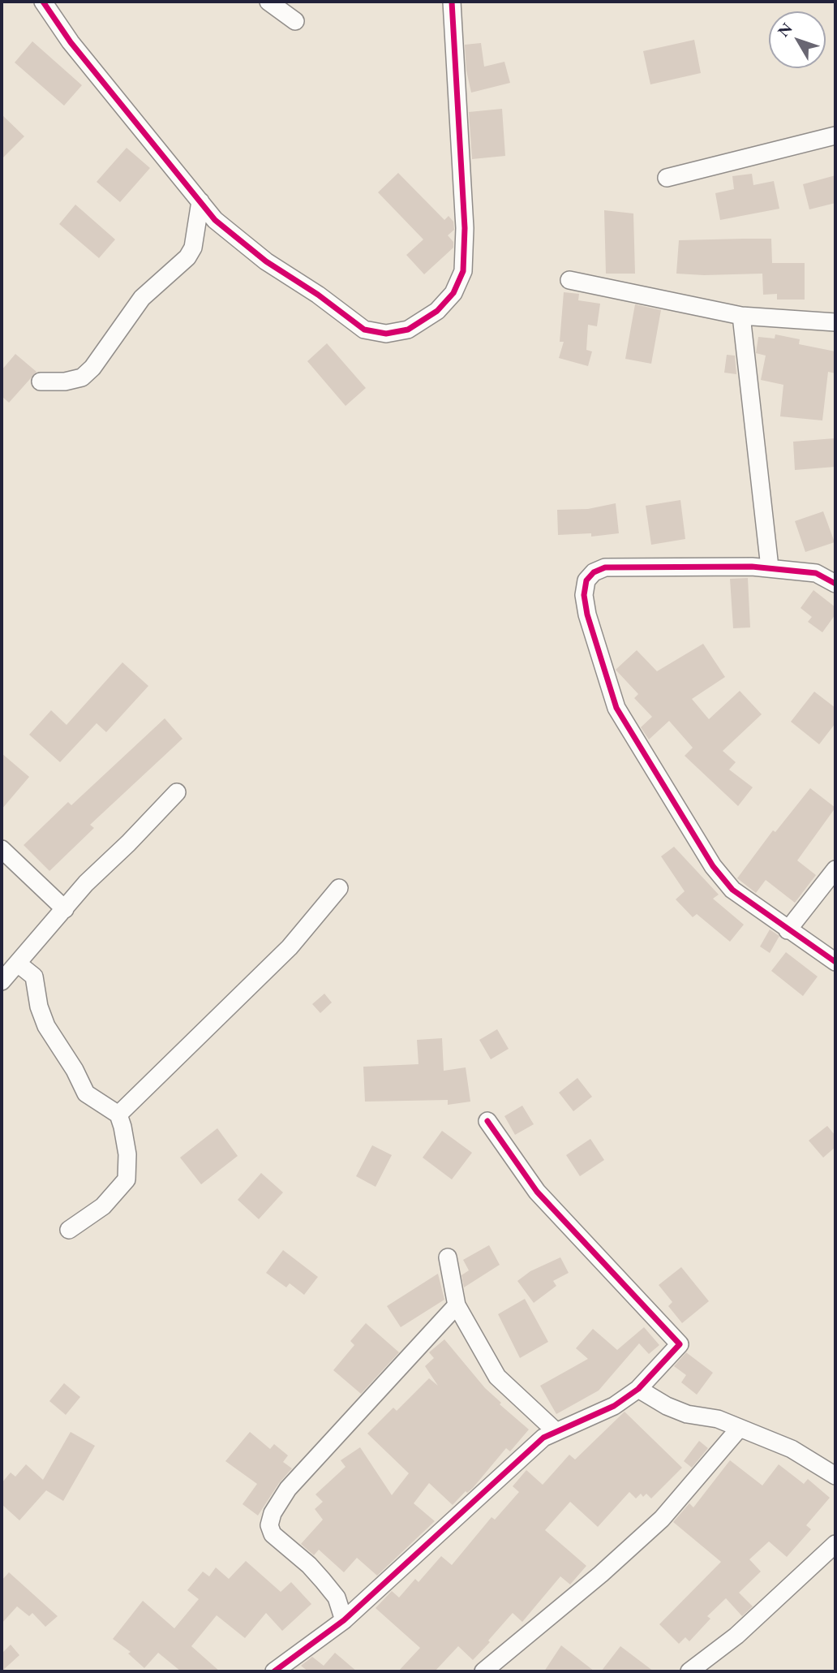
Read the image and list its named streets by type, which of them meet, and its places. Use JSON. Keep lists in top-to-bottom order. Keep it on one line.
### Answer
{"north":"top left"}
